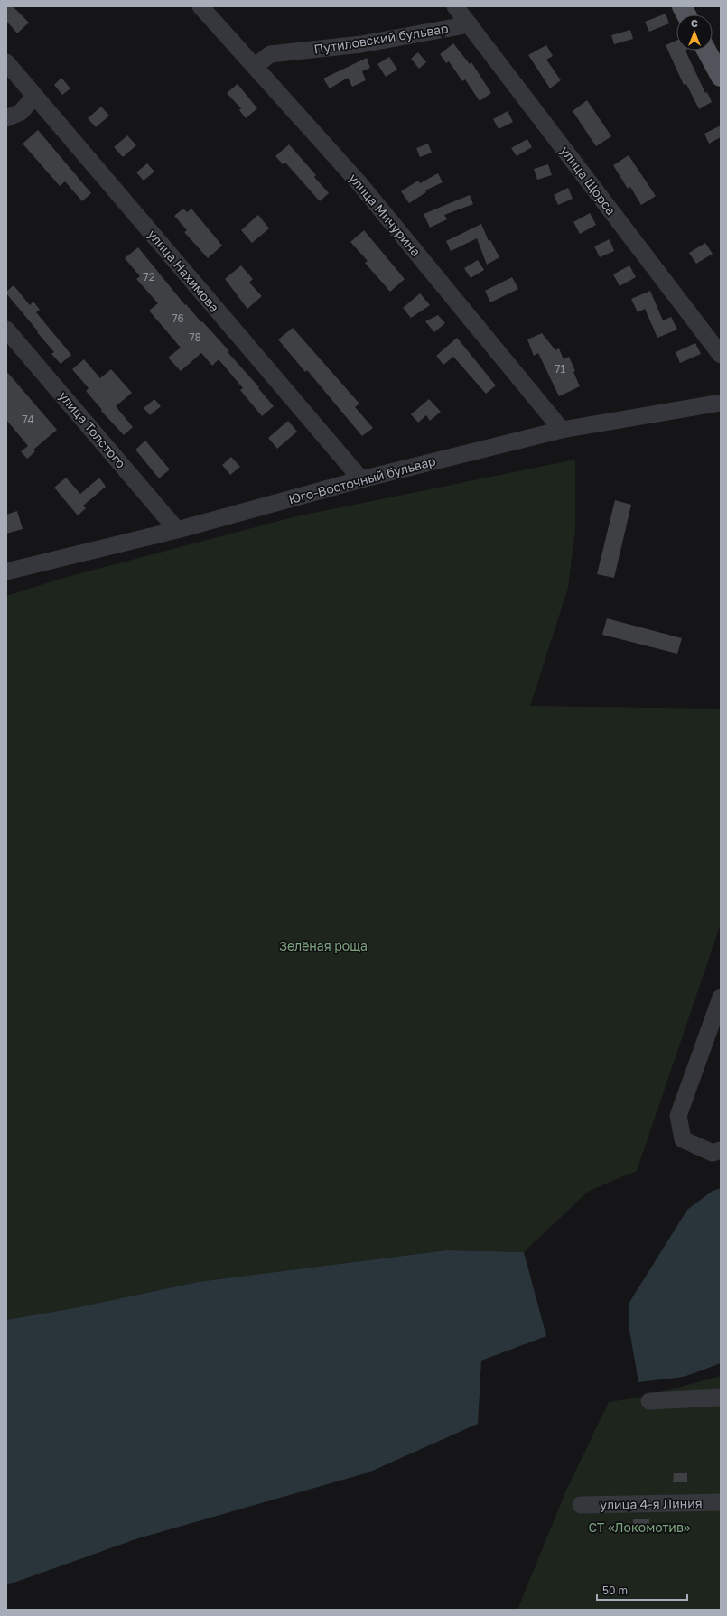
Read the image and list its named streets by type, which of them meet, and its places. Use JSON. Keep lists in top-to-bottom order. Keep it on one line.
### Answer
{"streets":{"street":["Путиловский бульвар","улица Щорса","улица Мичурина","улица Нахимова","улица Толстого","Юго-Восточный бульвар","улица 4-я Линия"]},"crossings":[["Путиловский бульвар","улица Щорса"],["Путиловский бульвар","улица Мичурина"],["улица Мичурина","Юго-Восточный бульвар"],["улица Нахимова","Юго-Восточный бульвар"],["улица Толстого","Юго-Восточный бульвар"]],"parks":["Зелёная роща","СТ «Локомотив»"],"house_numbers":["72","76","78","71","74"],"scale_bar":"50 m","north":"top"}
